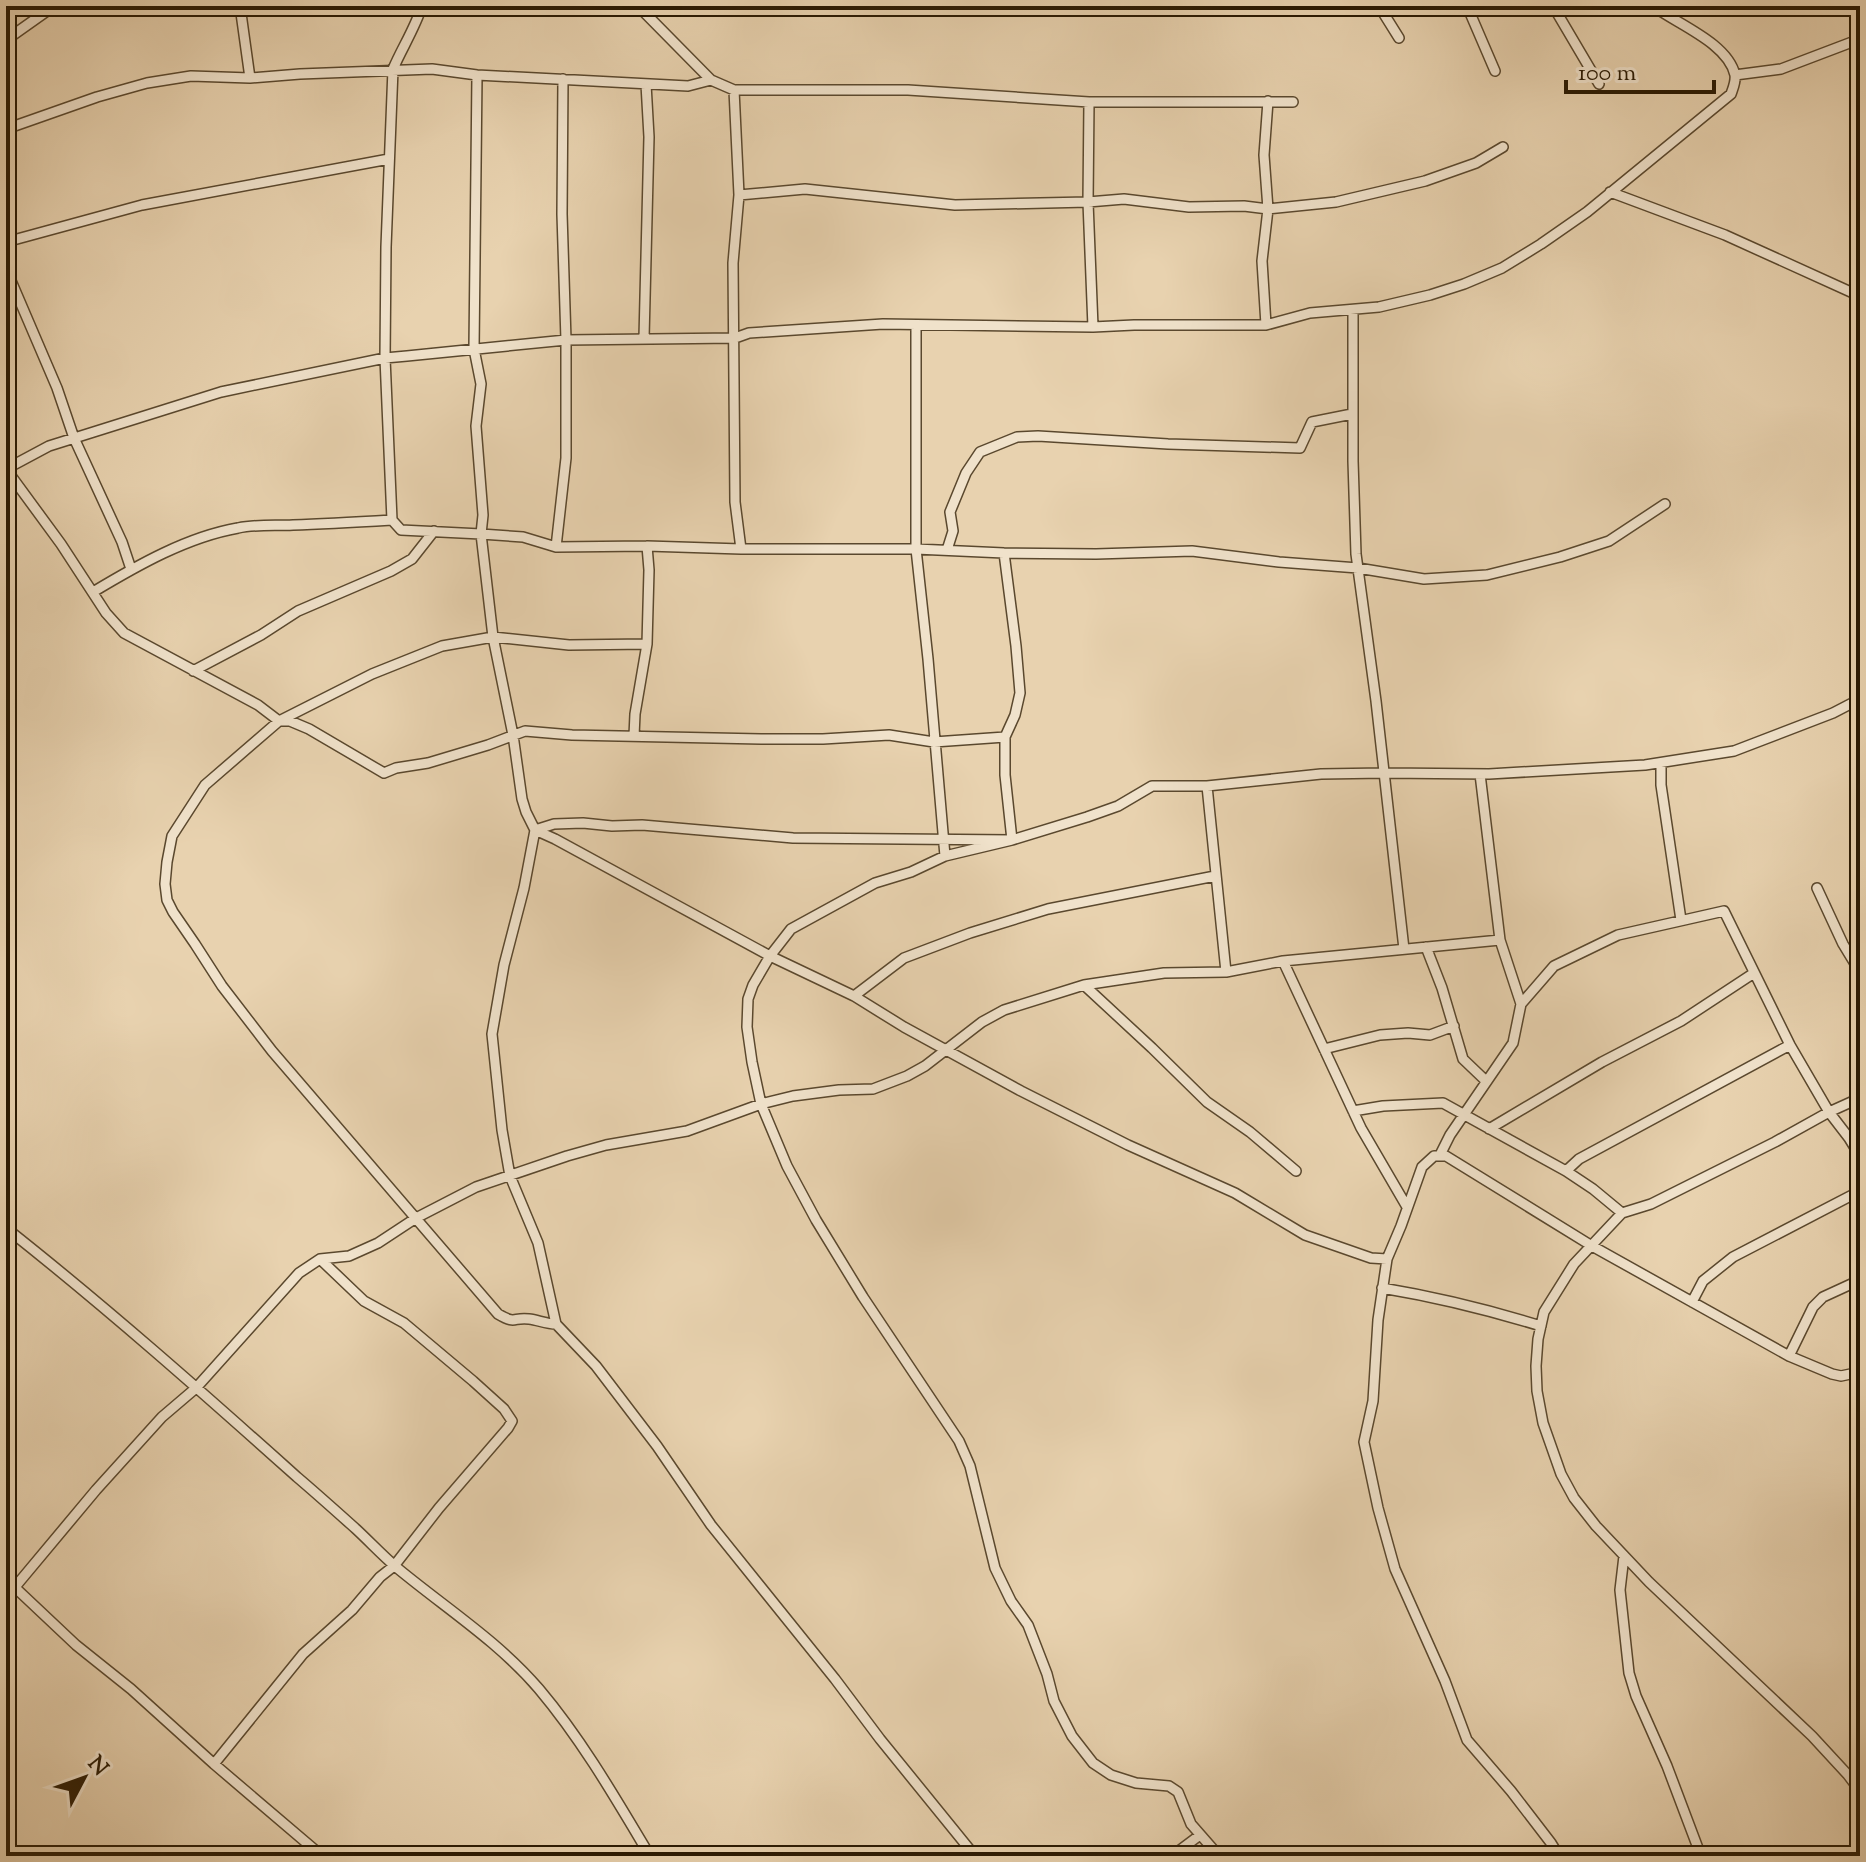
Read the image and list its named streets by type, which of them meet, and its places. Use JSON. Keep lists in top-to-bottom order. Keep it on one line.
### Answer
{"scale_bar":"100 m","north":"top right"}
